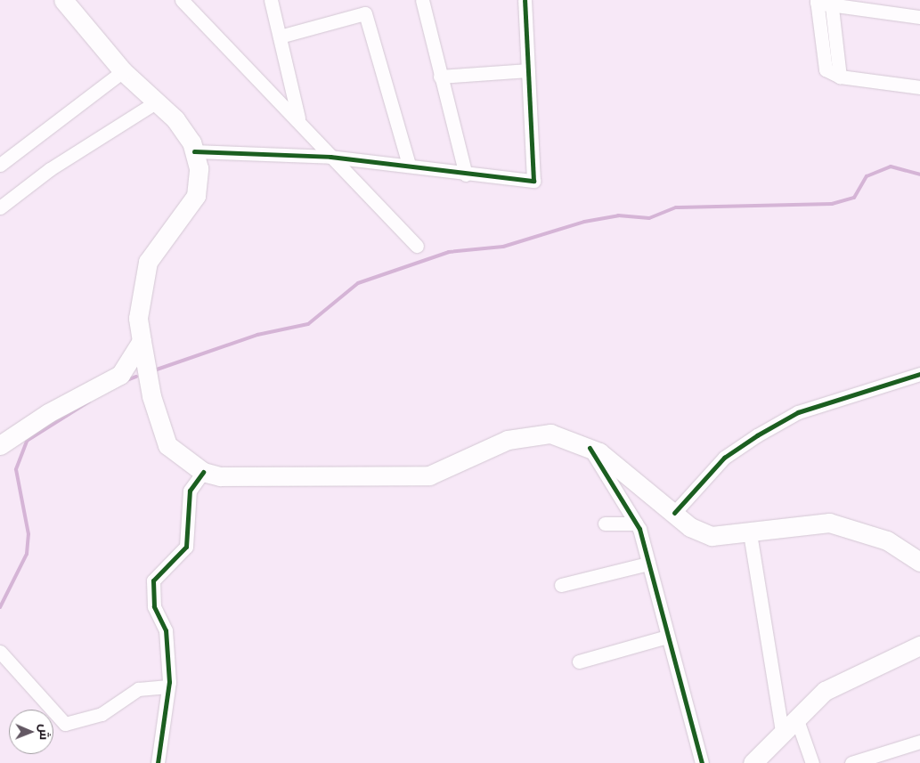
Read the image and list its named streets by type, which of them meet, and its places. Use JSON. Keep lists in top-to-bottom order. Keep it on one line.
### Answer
{"north":"right"}
